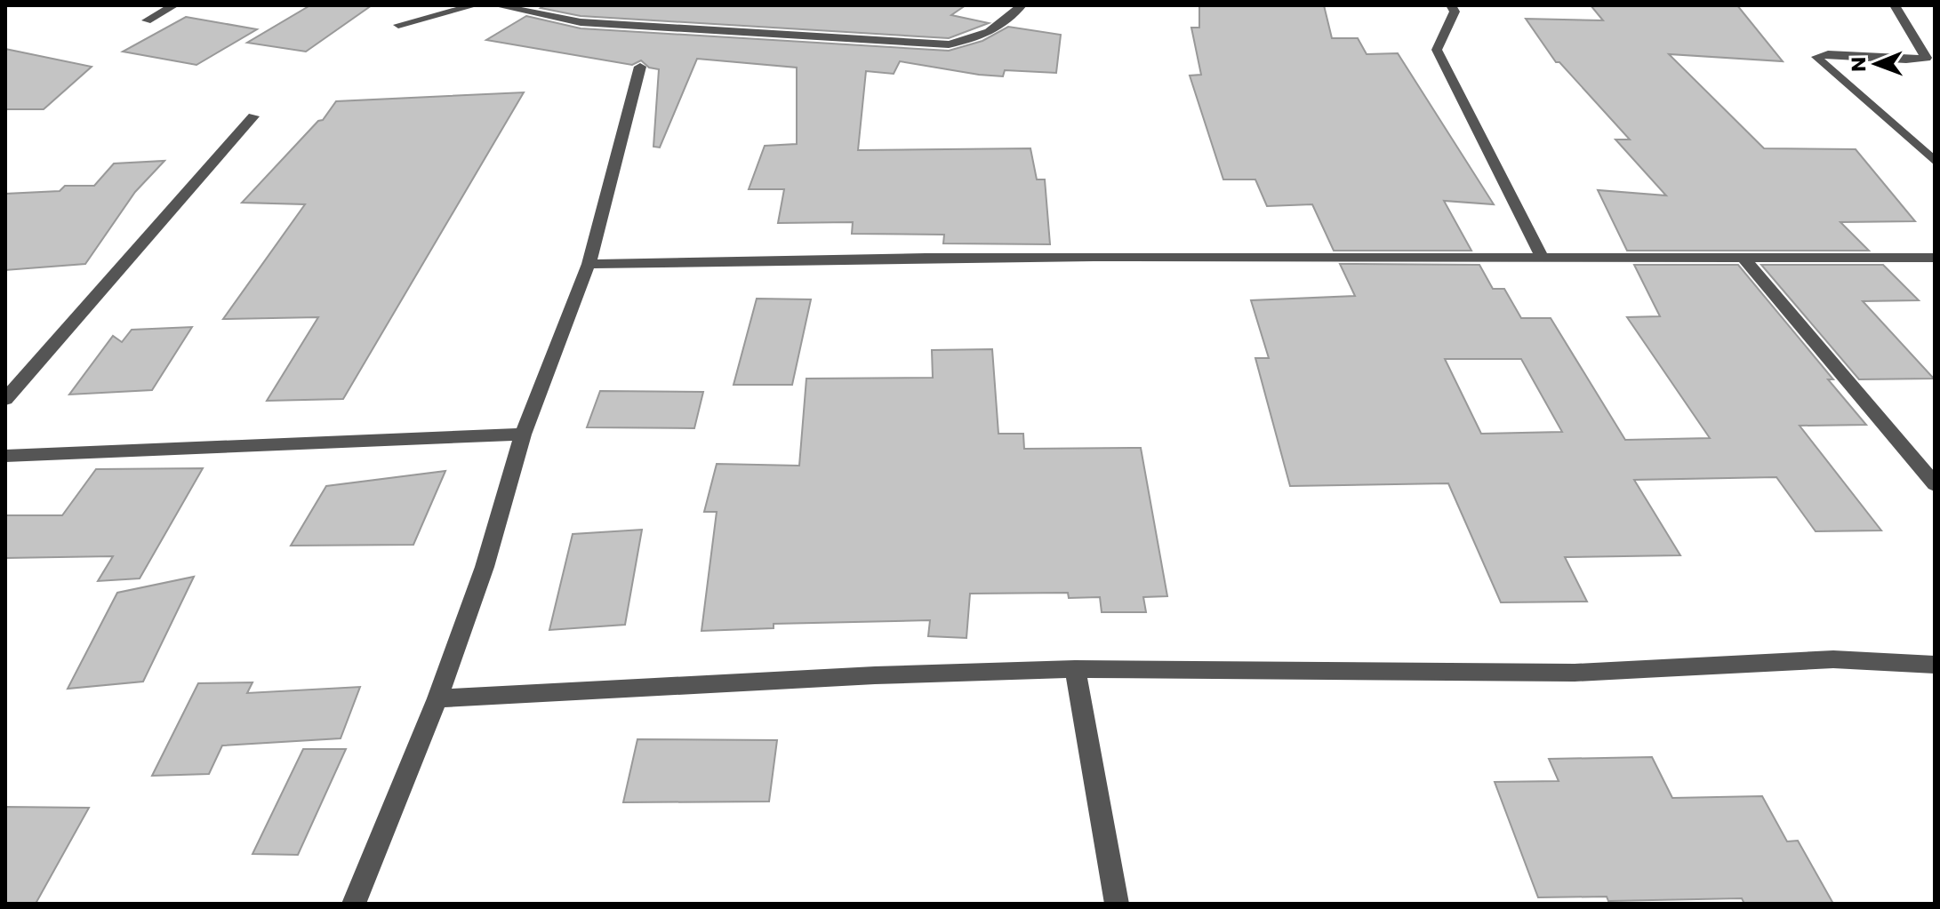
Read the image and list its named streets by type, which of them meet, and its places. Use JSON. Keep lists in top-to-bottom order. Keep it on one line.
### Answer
{"north":"left"}
